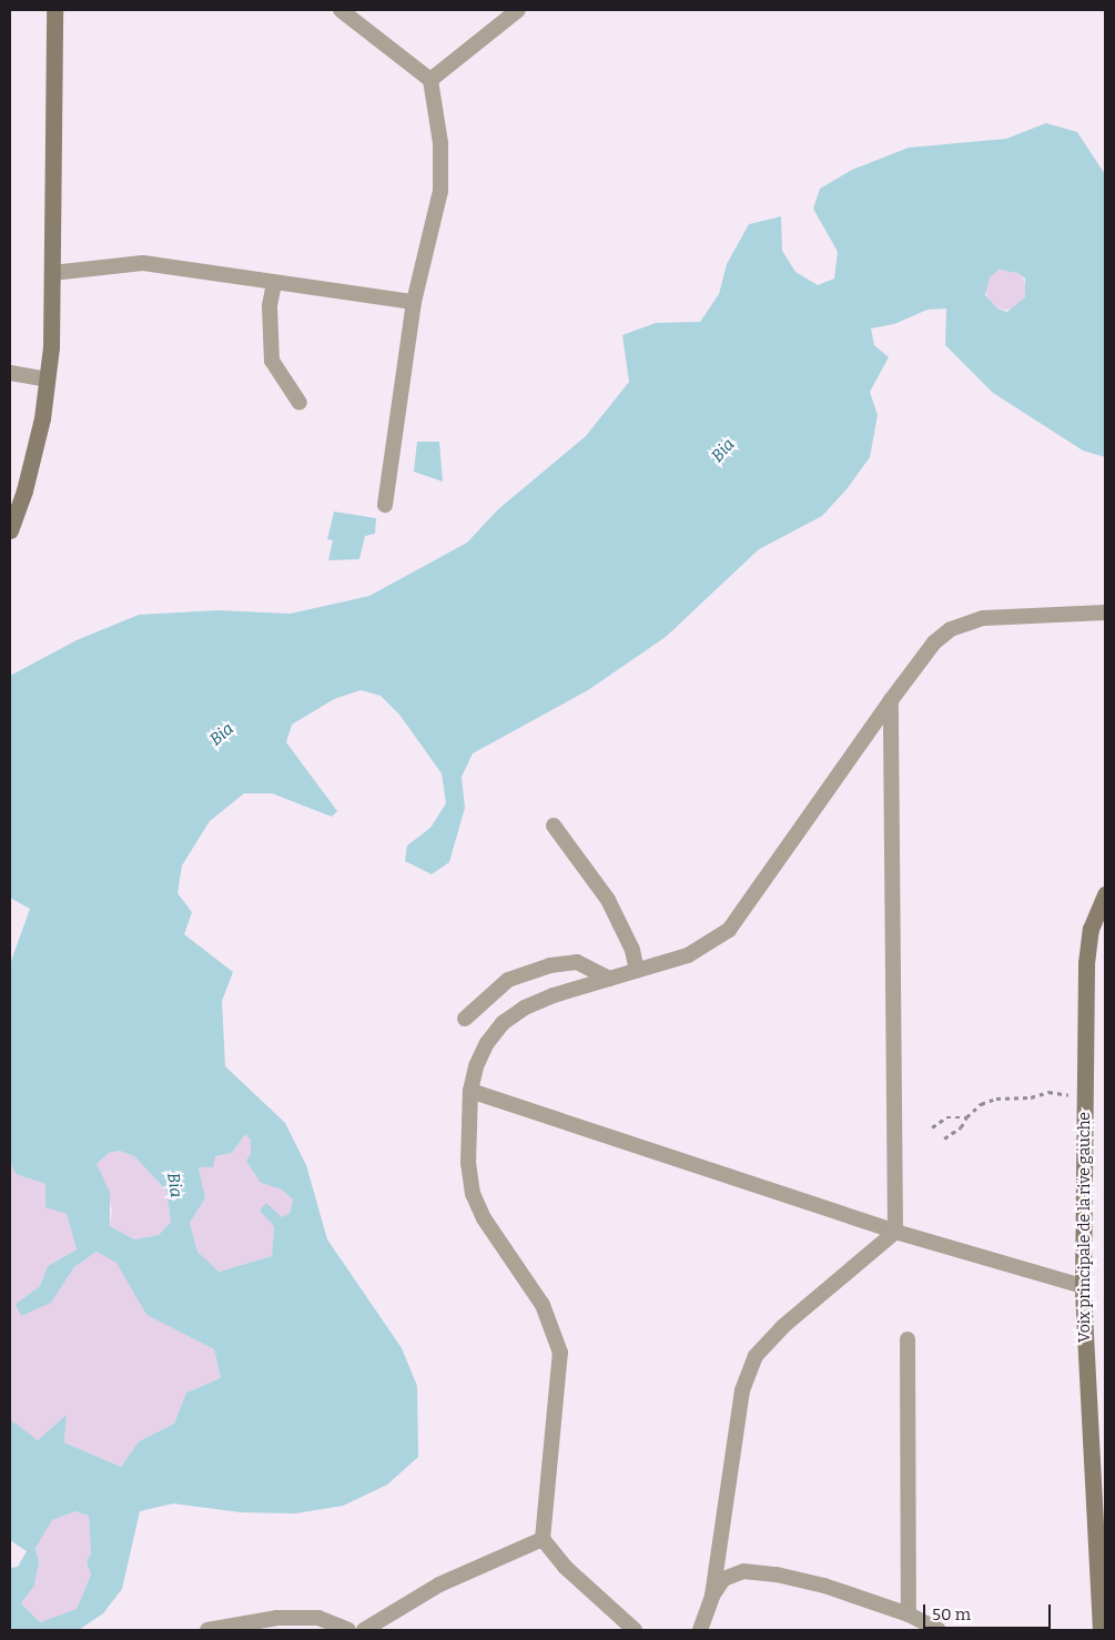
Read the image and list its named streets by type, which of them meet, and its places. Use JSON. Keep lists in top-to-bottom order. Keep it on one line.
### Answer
{"streets":{"street":["Voix principale de la rive gauche"]},"water":["Bia"],"scale_bar":"50 m"}
